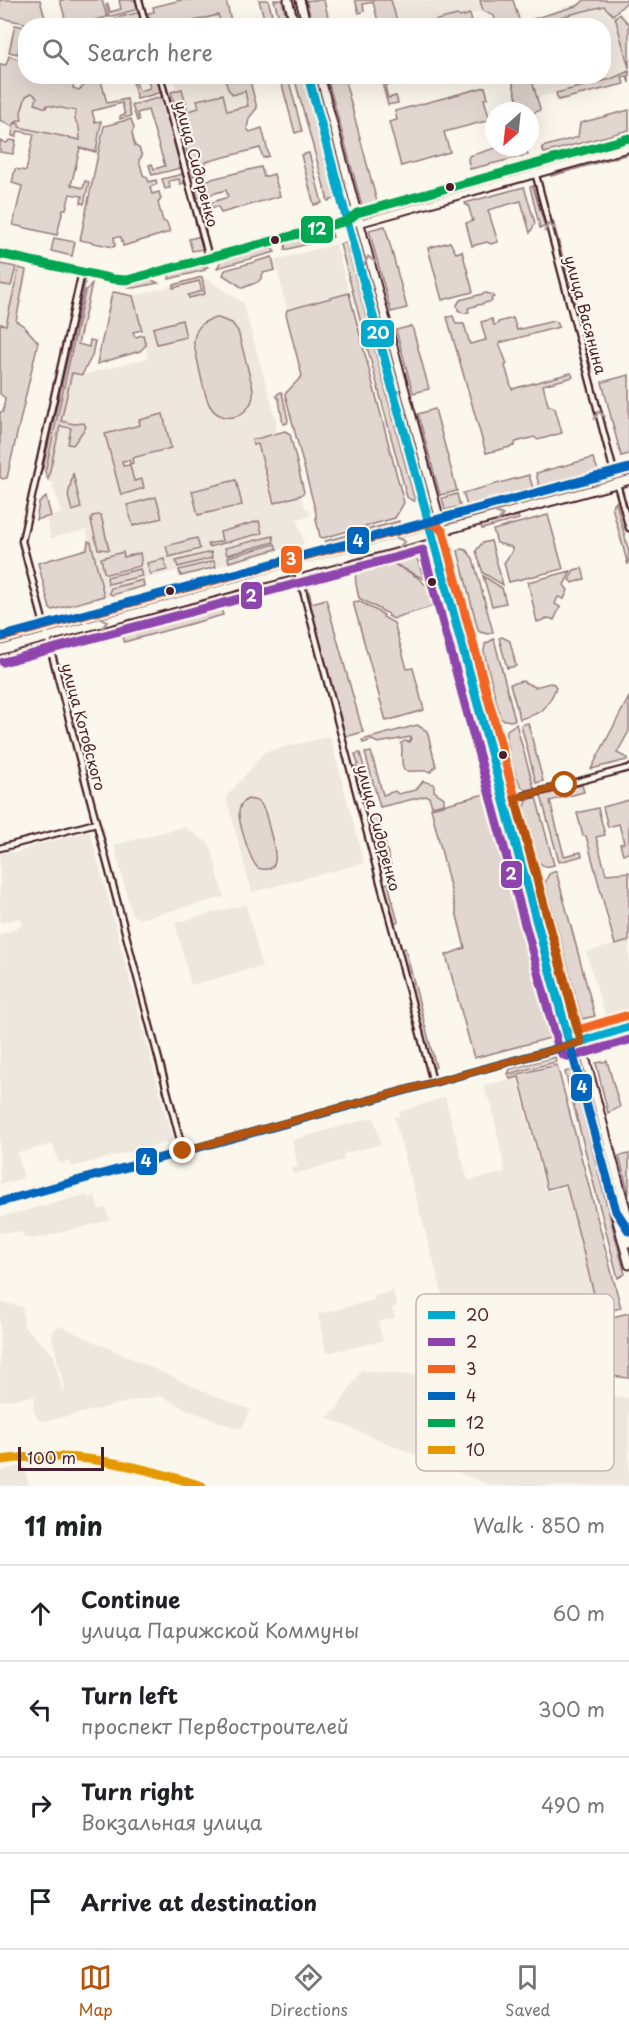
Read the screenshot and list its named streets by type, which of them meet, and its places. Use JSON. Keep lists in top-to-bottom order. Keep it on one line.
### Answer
{"streets":{"street":["улица Сидоренко","улица Васянина","улица Котовского"]},"one_way":["улица Васянина"],"lines":["transit line 20","transit line 12","transit line 4","transit line 3","transit line 2","transit line 10"],"legend":["20","2","3","4","12","10"],"scale_bar":"100 m","north":"bottom left","page":{"search":"Search here","scale":"100 m","heading":["11 min","Walk · 850 m"],"list":[["Continue","улица Парижской Коммуны","60 m"],["Turn left","проспект Первостроителей","300 m"],["Turn right","Вокзальная улица","490 m"],"Arrive at destination"],"nav":["Map","Directions","Saved"]}}
